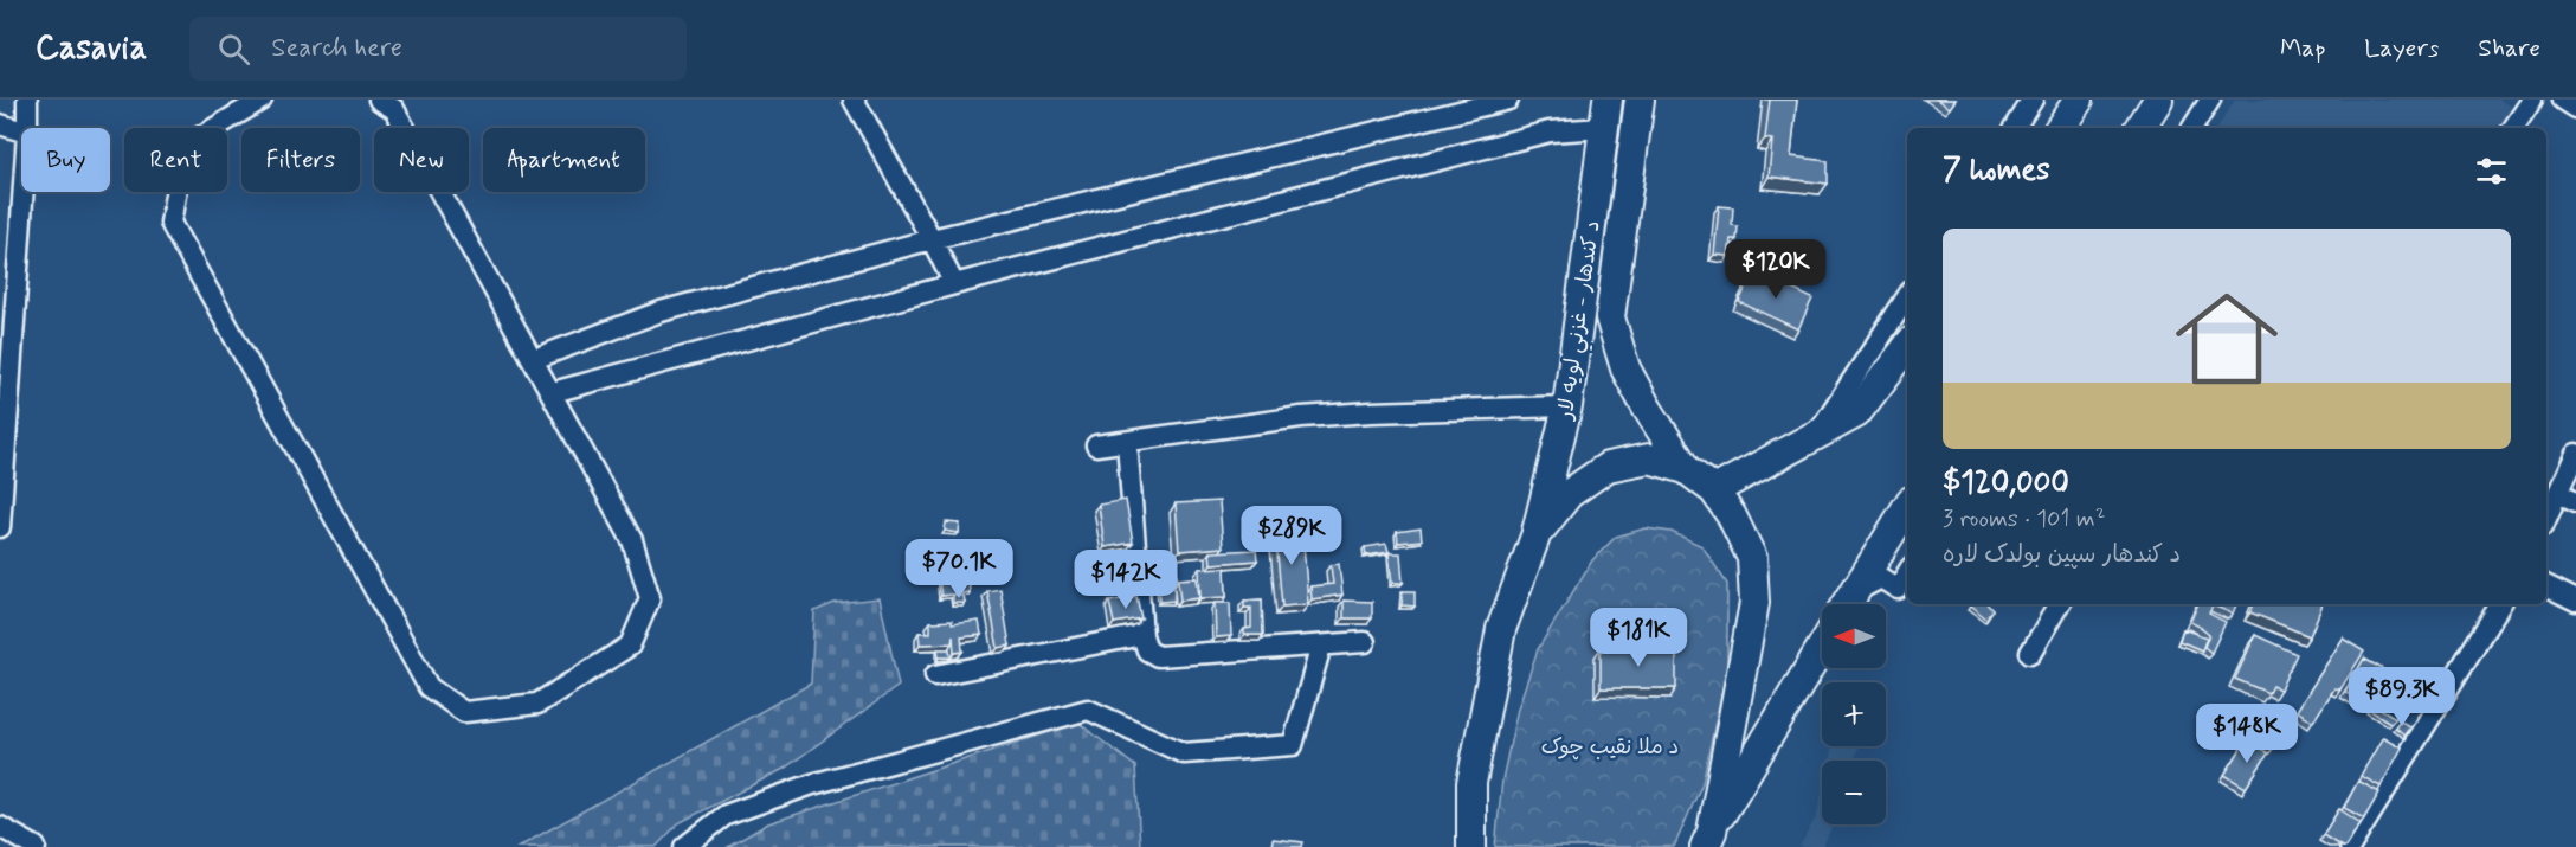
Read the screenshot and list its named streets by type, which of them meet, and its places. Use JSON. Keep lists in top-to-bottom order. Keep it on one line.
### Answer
{"streets":{"highway":["د کندهار - غزني لويه لار"]},"parks":["د ملا نقيب چوک"],"north":"left","page":{"header":"Casavia","search":"Search here","nav":["Map","Layers","Share"],"chip":["Buy","Rent","Filters","New","Apartment"],"heading":"7 homes","list":[{"name":"$120,000","note":"3 rooms · 101 m² · د کندهار سپین بولدک لاره"}],"price":["$120K","$289K","$70.1K","$142K","$181K","$89.3K","$148K"],"map_buttons":["+","−"]}}
